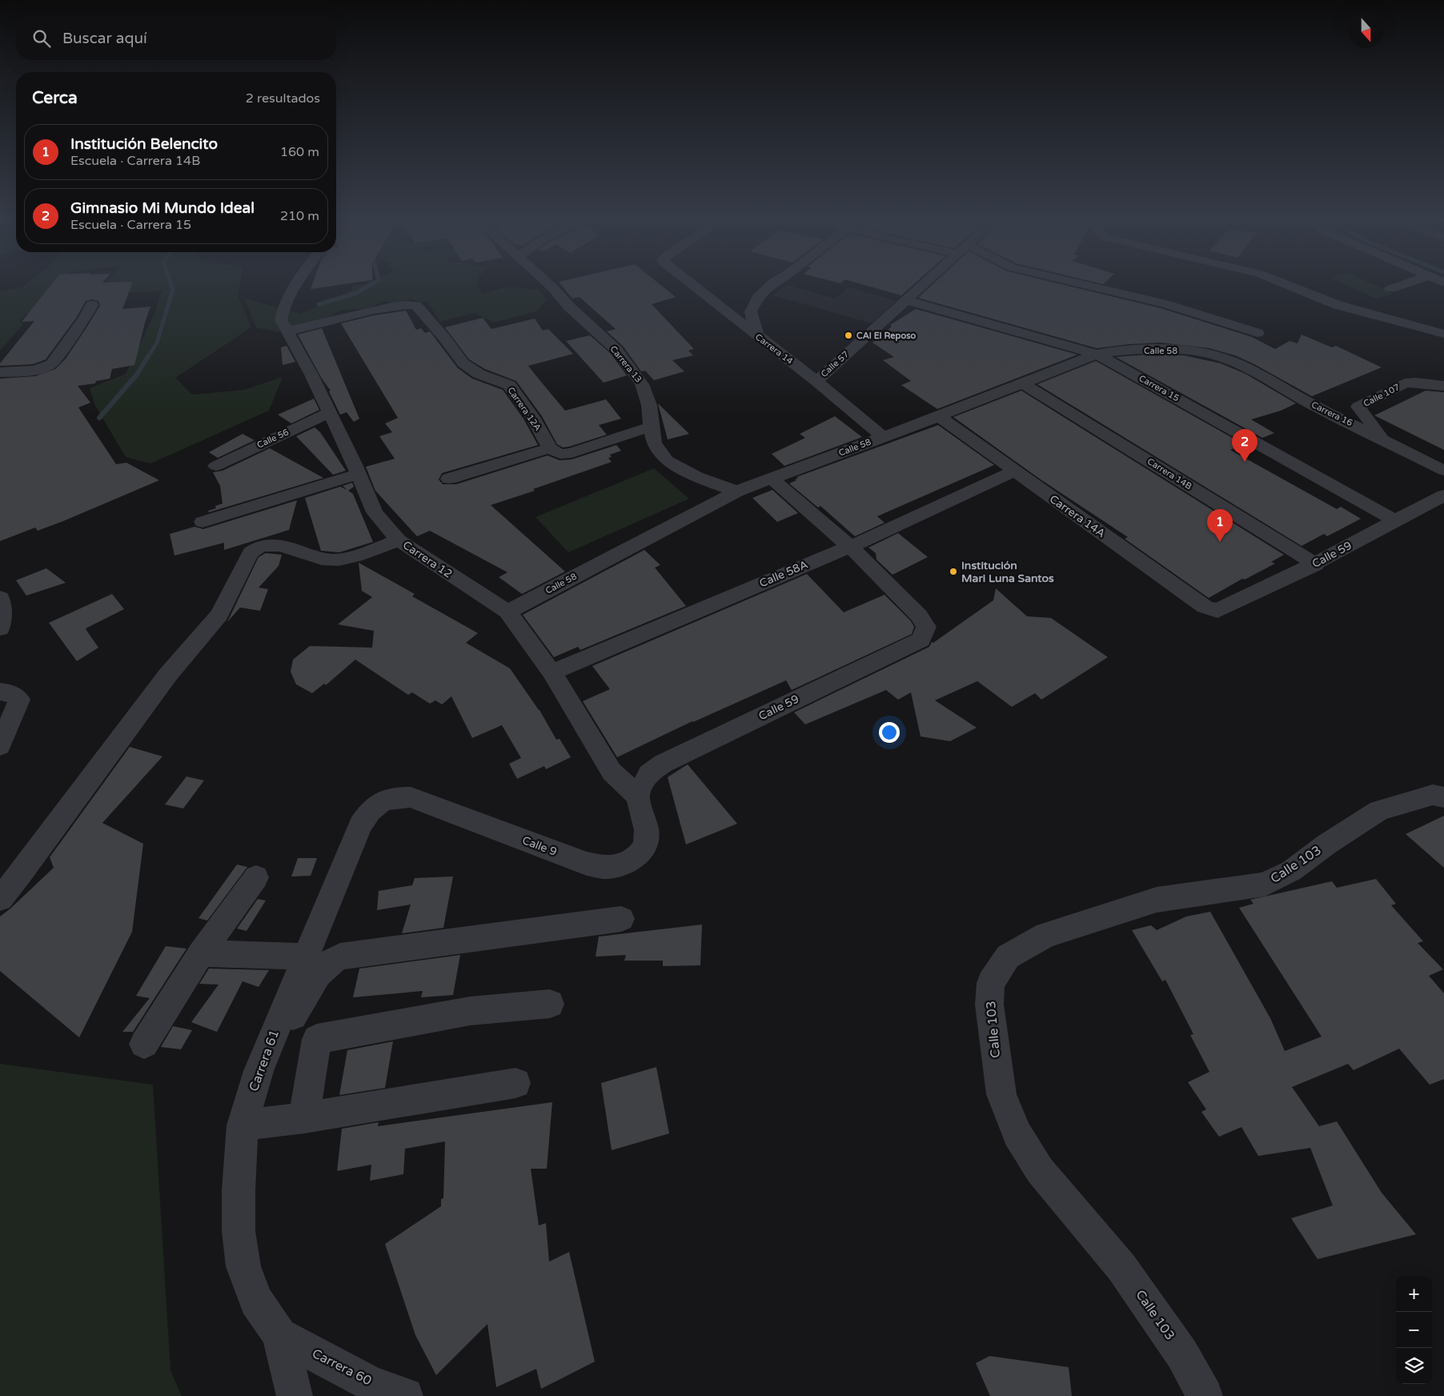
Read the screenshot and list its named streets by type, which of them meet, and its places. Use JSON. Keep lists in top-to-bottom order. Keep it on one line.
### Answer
{"streets":{"street":["Carrera 14","Calle 58","Carrera 13","Calle 57","Carrera 15","Calle 107","Carrera 12A","Carrera 16","Calle 56","Carrera 14B","Carrera 14A","Calle 59","Carrera 12","Calle 58A","Calle 9","Calle 103","Carrera 61","Carrera 60"]},"crossings":[["Carrera 14","Calle 58"],["Carrera 14","Calle 57"],["Calle 58","Carrera 13"],["Calle 58","Carrera 15"],["Calle 58","Carrera 16"],["Calle 58","Carrera 14B"],["Calle 58","Carrera 14A"],["Calle 58","Carrera 12"],["Calle 57","Carrera 15"],["Carrera 15","Calle 59"],["Calle 107","Carrera 16"],["Carrera 12A","Carrera 12"],["Calle 56","Carrera 12"],["Carrera 14B","Calle 59"],["Carrera 14A","Calle 59"],["Carrera 14A","Calle 58A"],["Calle 59","Carrera 12"],["Calle 59","Calle 58A"],["Calle 59","Calle 9"],["Carrera 12","Calle 58A"],["Carrera 12","Calle 9"],["Calle 9","Carrera 61"],["Carrera 61","Carrera 60"]],"places":["CAI El Reposo","Institución Mari Luna Santos"],"north":"bottom","page":{"search":"Buscar aquí","heading":["Cerca","2 resultados"],"list":[{"mark":"1","name":"Institución Belencito","note":"Escuela · Carrera 14B","value":"160 m"},{"mark":"2","name":"Gimnasio Mi Mundo Ideal","note":"Escuela · Carrera 15","value":"210 m"}],"pins":["2","1"],"map_buttons":["+","−"]}}
